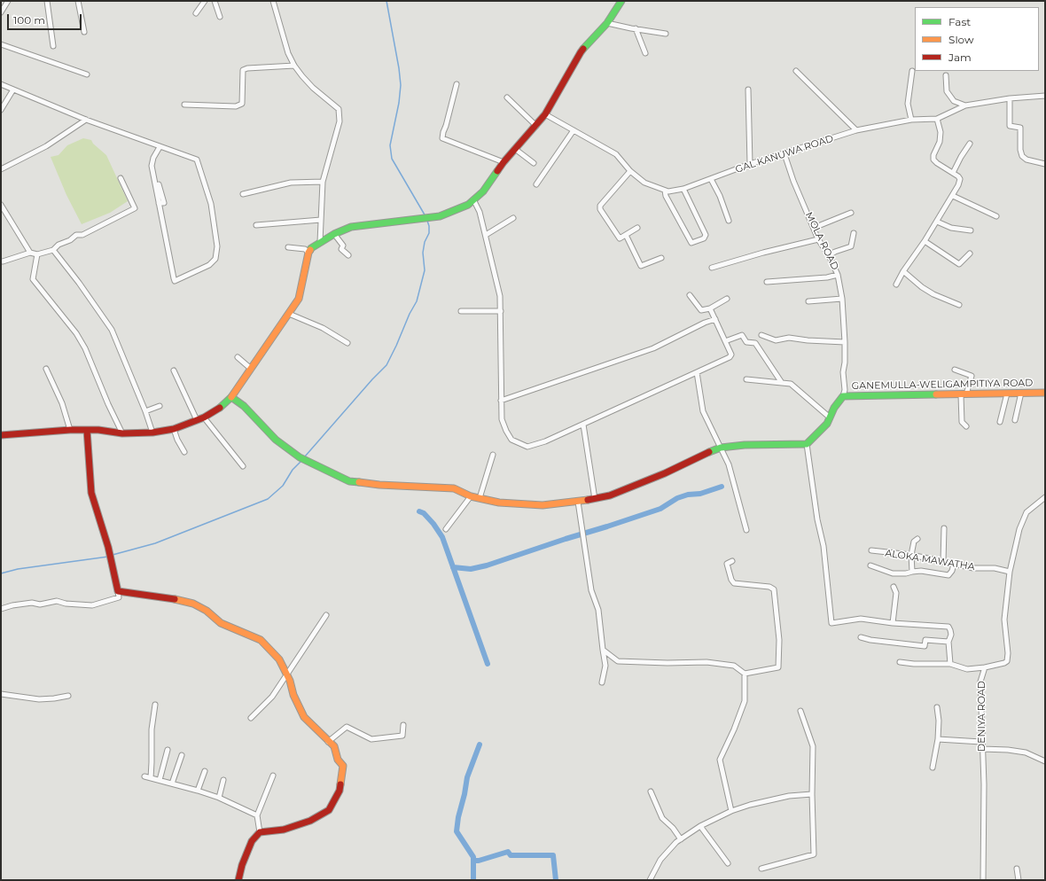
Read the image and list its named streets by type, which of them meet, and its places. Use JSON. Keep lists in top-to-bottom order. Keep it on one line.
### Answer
{"streets":{"street":["GAL KANUWA ROAD","MOLA ROAD","GANEMULLA-WELIGAMPITIYA ROAD","ALOKA MAWATHA","DENIYA ROAD"]},"crossings":[["GAL KANUWA ROAD","MOLA ROAD"],["MOLA ROAD","GANEMULLA-WELIGAMPITIYA ROAD"],["ALOKA MAWATHA","DENIYA ROAD"]],"legend":["Fast","Slow","Jam"],"scale_bar":"100 m"}
